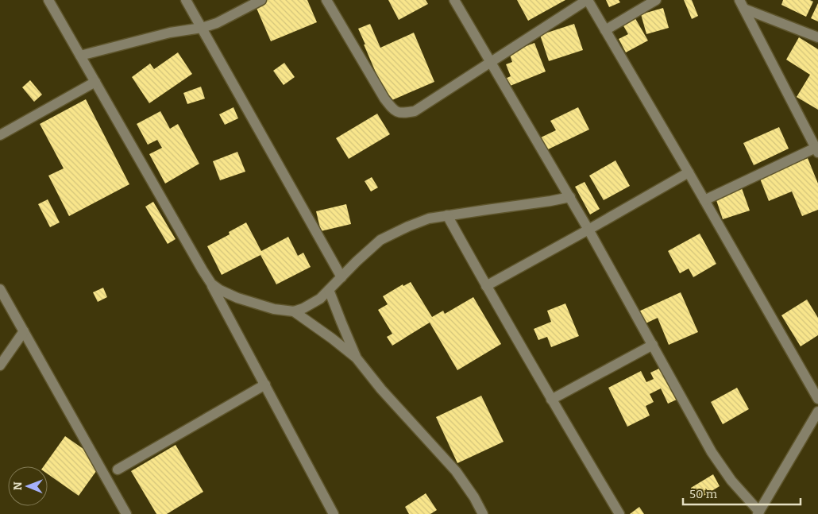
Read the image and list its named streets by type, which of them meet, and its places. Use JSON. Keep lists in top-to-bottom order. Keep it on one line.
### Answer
{"scale_bar":"50 m","north":"left"}
